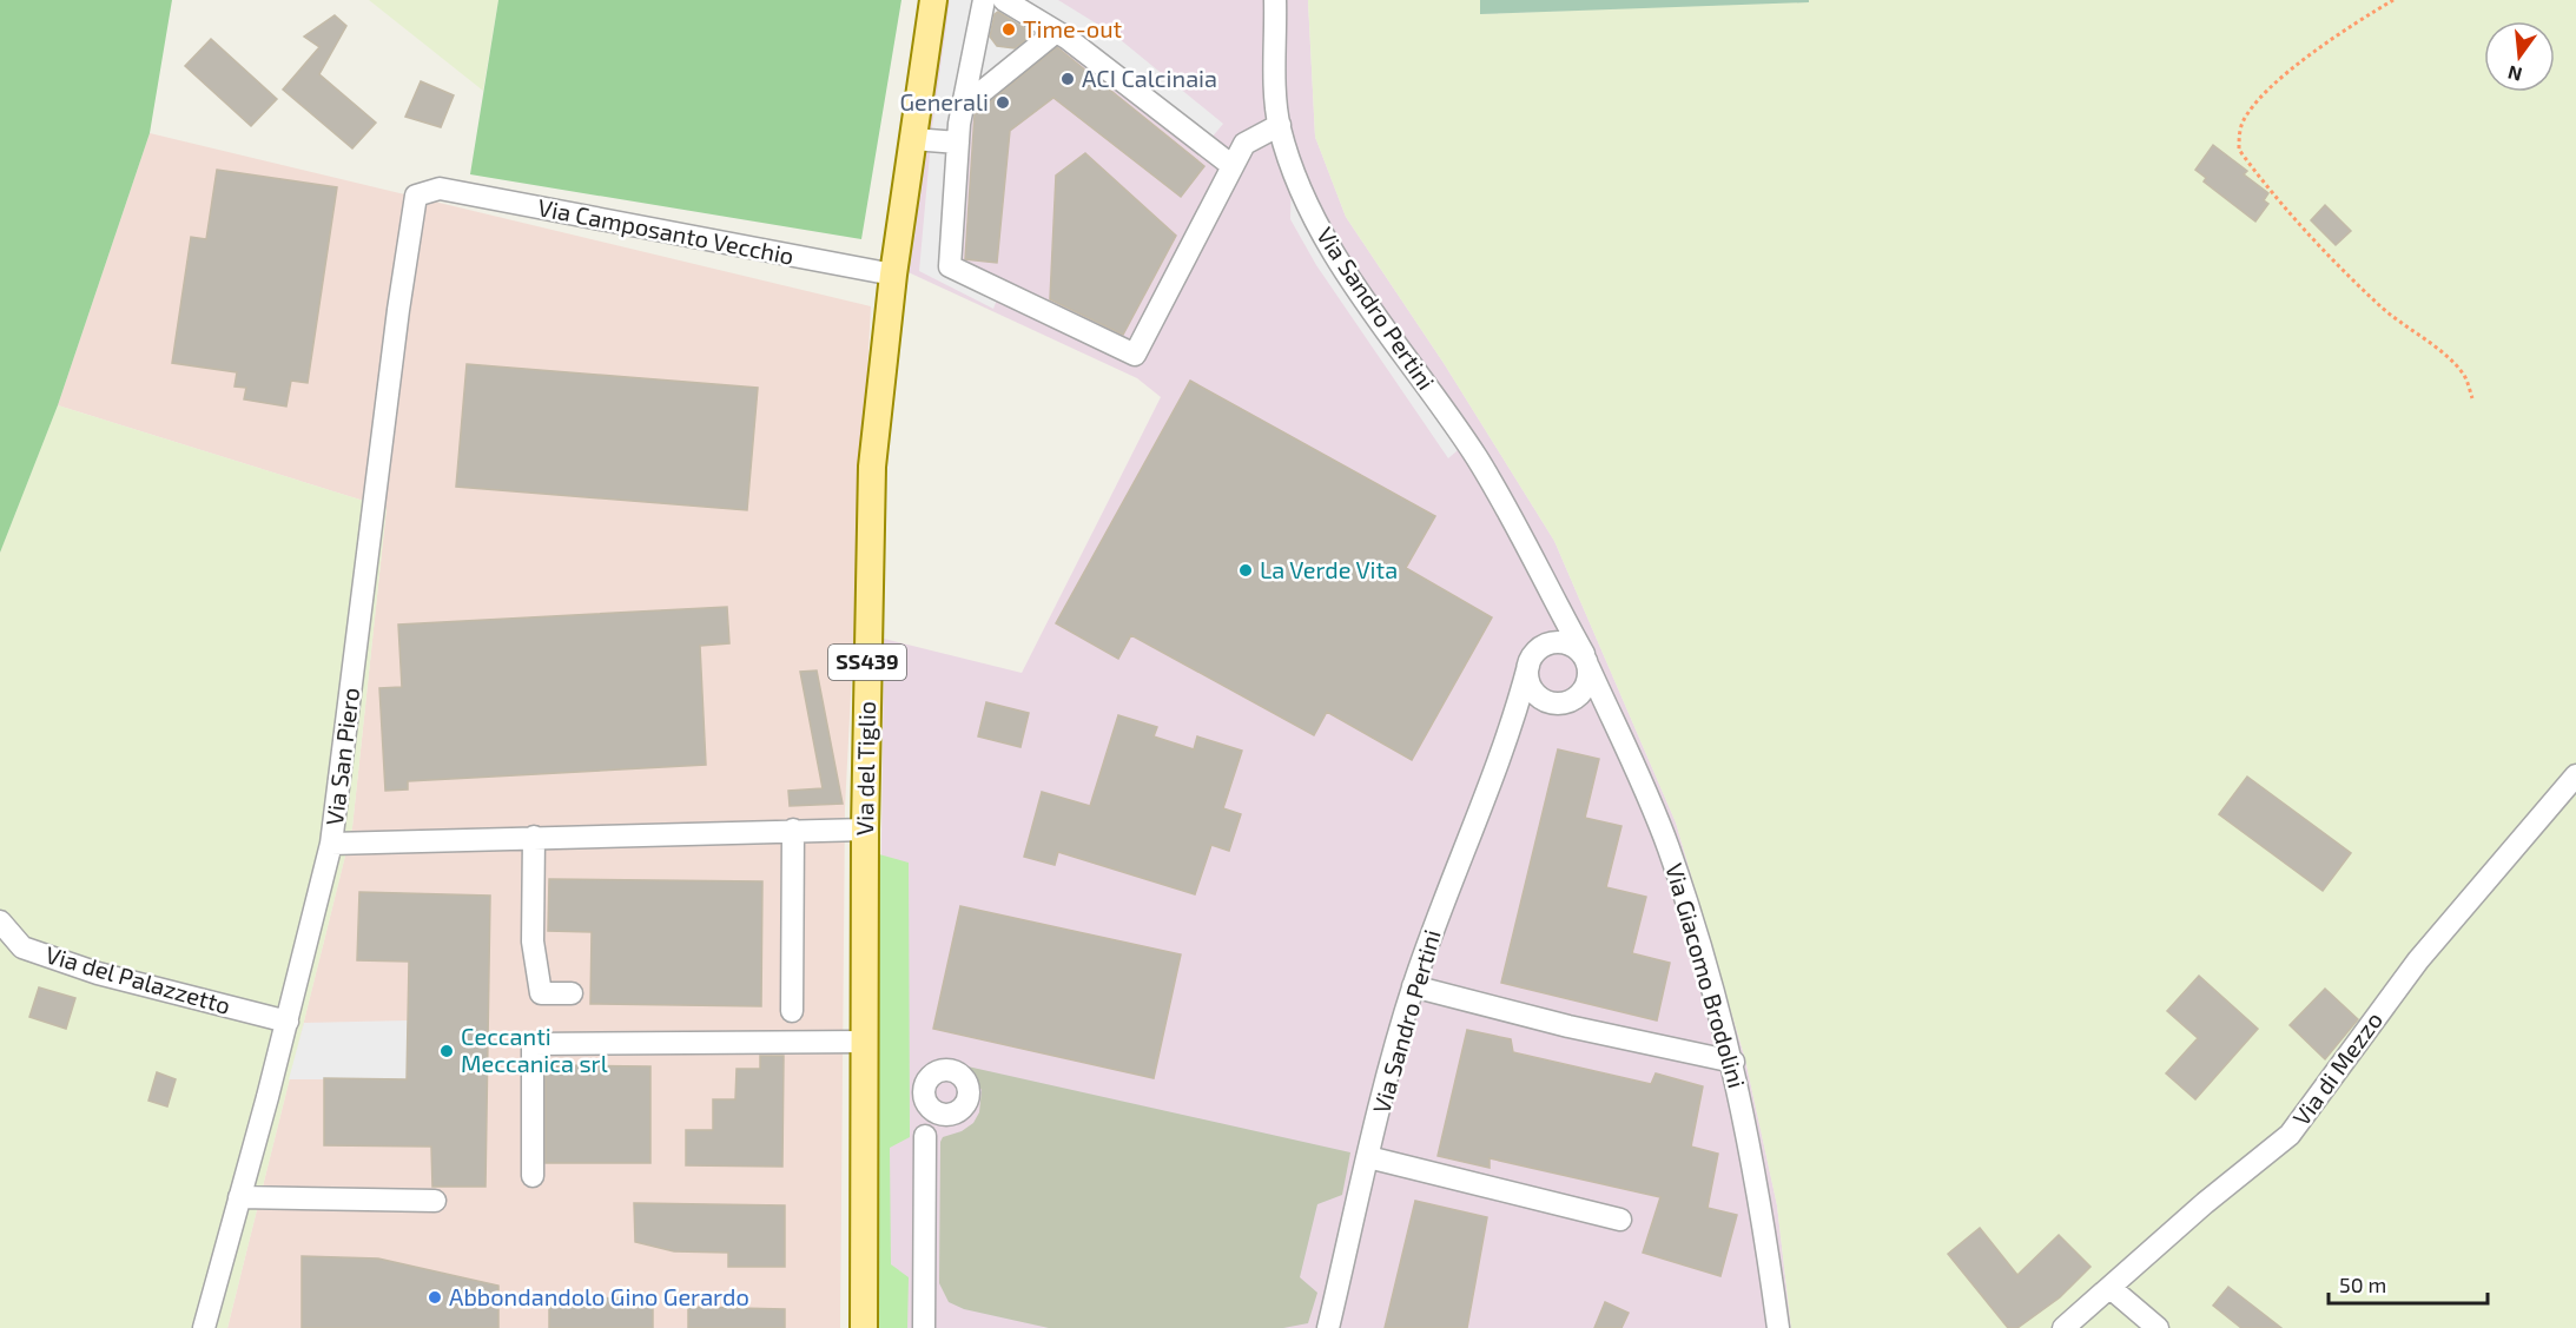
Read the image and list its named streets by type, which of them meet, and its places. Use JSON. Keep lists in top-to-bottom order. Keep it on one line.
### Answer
{"streets":{"main road":["SS439","Via del Tiglio"],"street":["Via Camposanto Vecchio","Via Sandro Pertini","Via San Piero","Via Giacomo Brodolini","Via del Palazzetto","Via di Mezzo"]},"crossings":[["Via Camposanto Vecchio","Via San Piero"],["Via Camposanto Vecchio","Via del Tiglio"],["Via Sandro Pertini","Via Giacomo Brodolini"],["Via San Piero","Via del Palazzetto"]],"places":["Time-out","ACI Calcinaia","Generali","La Verde Vita","Ceccanti Meccanica srl","Abbondandolo Gino Gerardo"],"scale_bar":"50 m","north":"bottom"}
